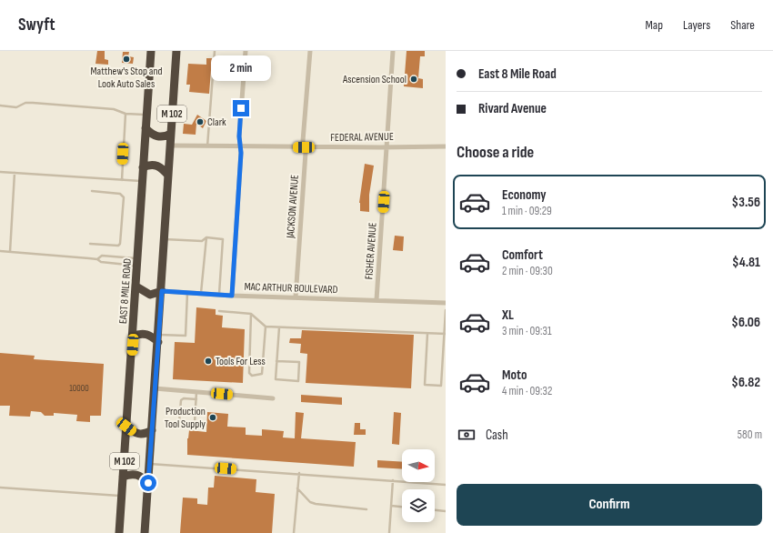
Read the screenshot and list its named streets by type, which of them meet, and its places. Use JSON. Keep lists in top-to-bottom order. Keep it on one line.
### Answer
{"streets":{"highway":["M 102","EAST 8 MILE ROAD"],"street":["FEDERAL AVENUE","JACKSON AVENUE","FISHER AVENUE","MAC ARTHUR BOULEVARD"]},"crossings":[["M 102","FEDERAL AVENUE"],["M 102","MAC ARTHUR BOULEVARD"],["FEDERAL AVENUE","JACKSON AVENUE"],["FEDERAL AVENUE","FISHER AVENUE"],["JACKSON AVENUE","MAC ARTHUR BOULEVARD"],["FISHER AVENUE","MAC ARTHUR BOULEVARD"]],"places":["Matthew's Stop and Look Auto Sales","Ascension School","Clark","Tools For Less","Production Tool Supply"],"house_numbers":["10000"],"north":"right","page":{"header":"Swyft","nav":["Map","Layers","Share"],"banner":["East 8 Mile Road","Rivard Avenue"],"bubble":"2 min","heading":"Choose a ride","list":[{"name":"Economy","note":"1 min · 09:29","value":"$3.56"},{"name":"Comfort","note":"2 min · 09:30","value":"$4.81"},{"name":"XL","note":"3 min · 09:31","value":"$6.06"},{"name":"Moto","note":"4 min · 09:32","value":"$6.82"}],"pay":["Cash","580 m"],"buttons":"Confirm"}}
